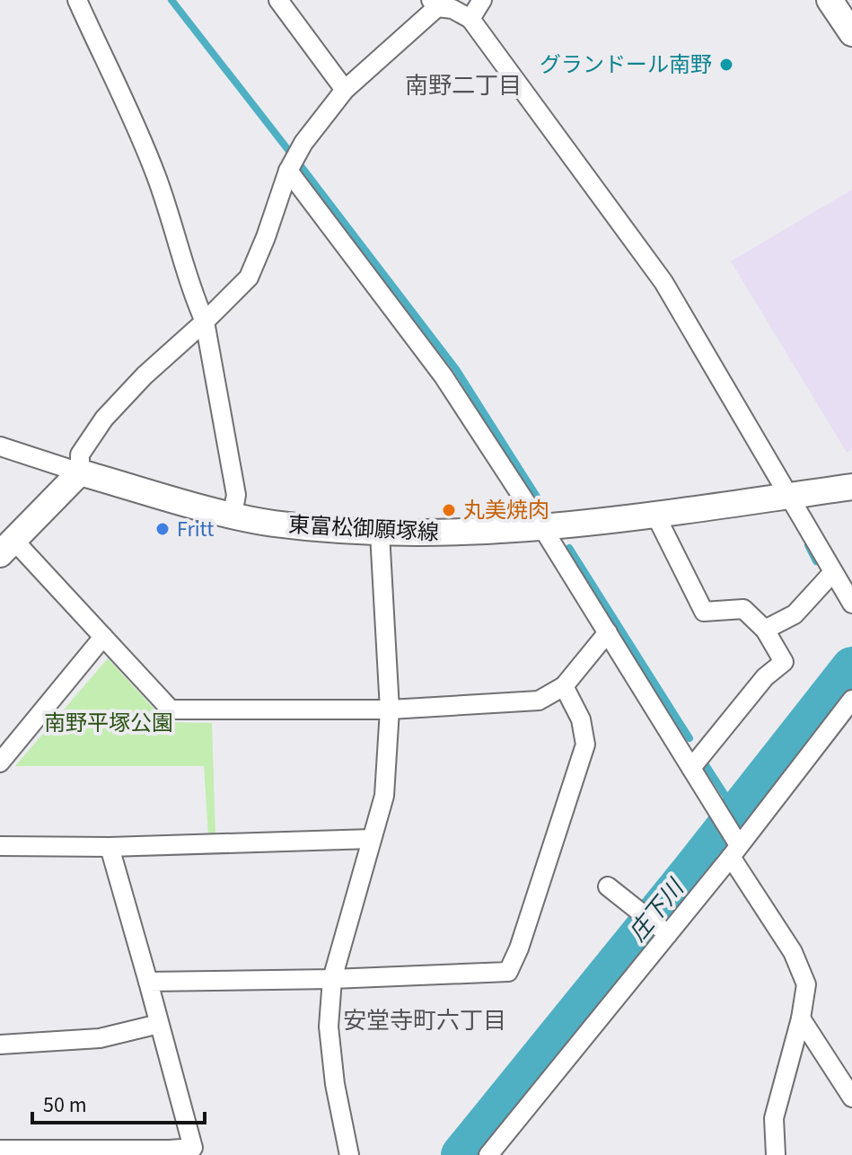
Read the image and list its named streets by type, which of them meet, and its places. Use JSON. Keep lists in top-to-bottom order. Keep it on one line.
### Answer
{"streets":{"main road":["東富松御願塚線"]},"districts":["南野二丁目","安堂寺町六丁目"],"water":["庄下川"],"parks":["南野平塚公園"],"places":["グランドール南野","丸美焼肉","Fritt"],"scale_bar":"50 m"}
